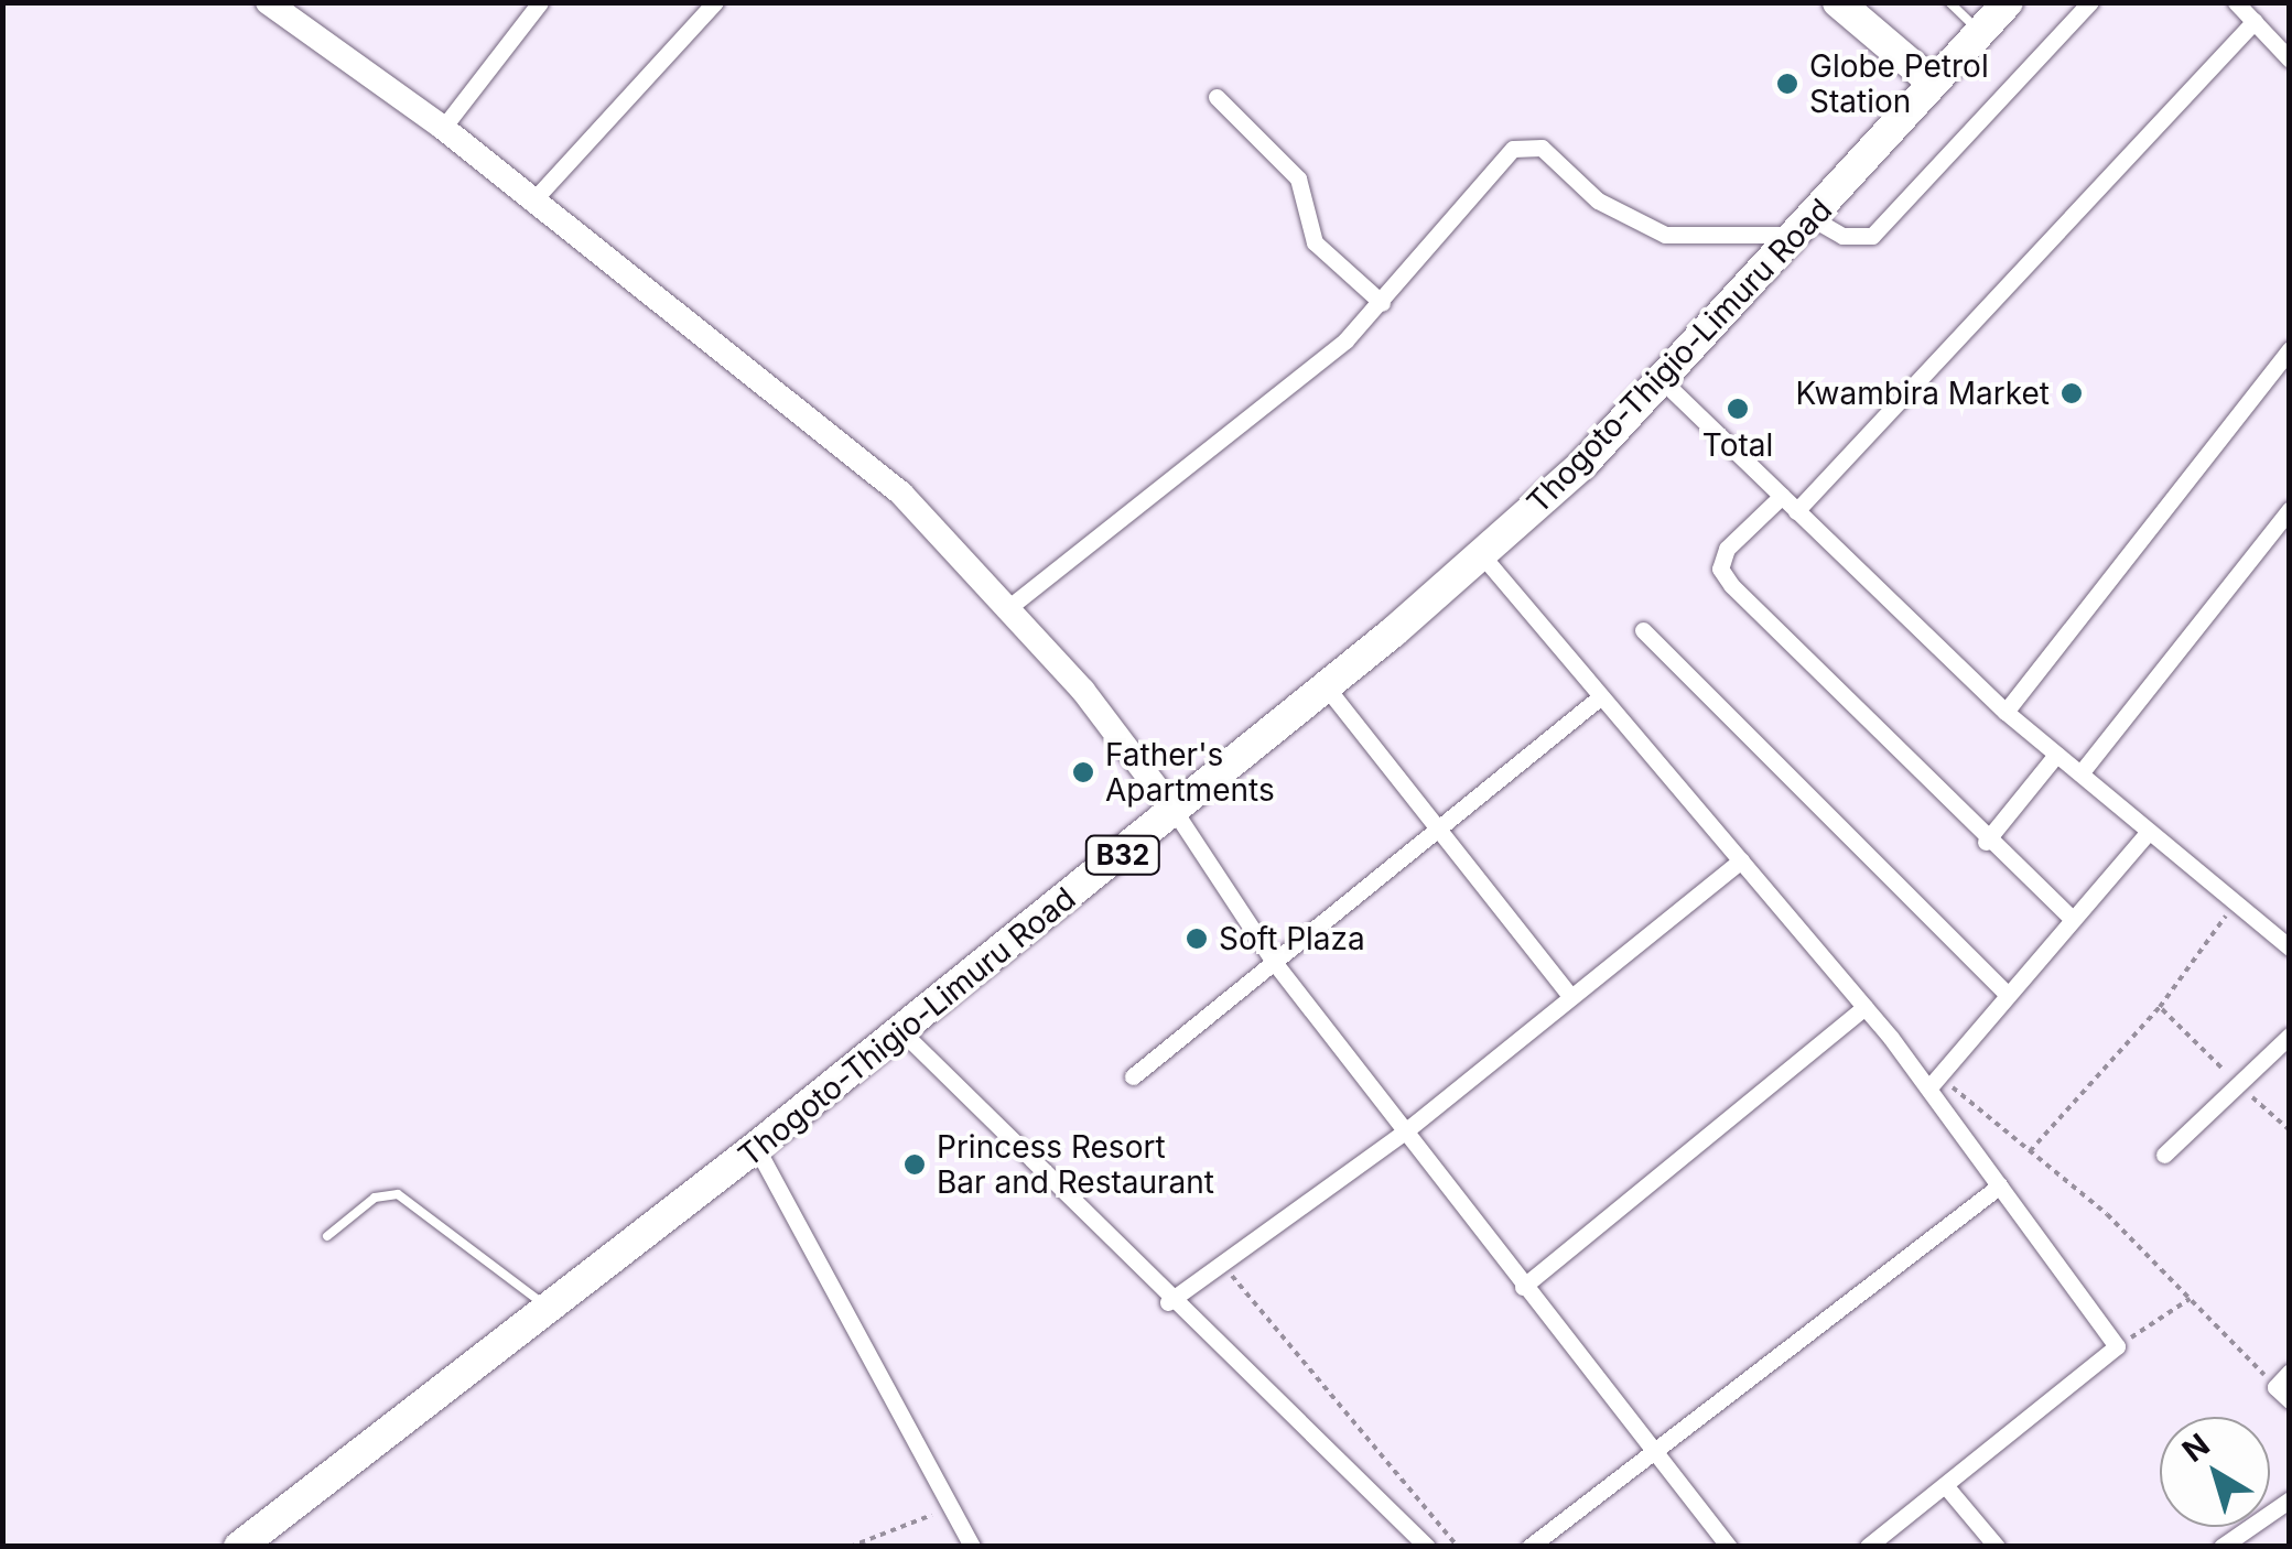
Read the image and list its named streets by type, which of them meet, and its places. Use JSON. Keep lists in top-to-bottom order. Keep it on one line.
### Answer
{"streets":{"highway":["Thogoto-Thigio-Limuru Road","B32"]},"places":["Globe Petrol Station","Kwambira Market","Total","Father's Apartments","Soft Plaza","Princess Resort Bar and Restaurant"],"north":"top left"}
